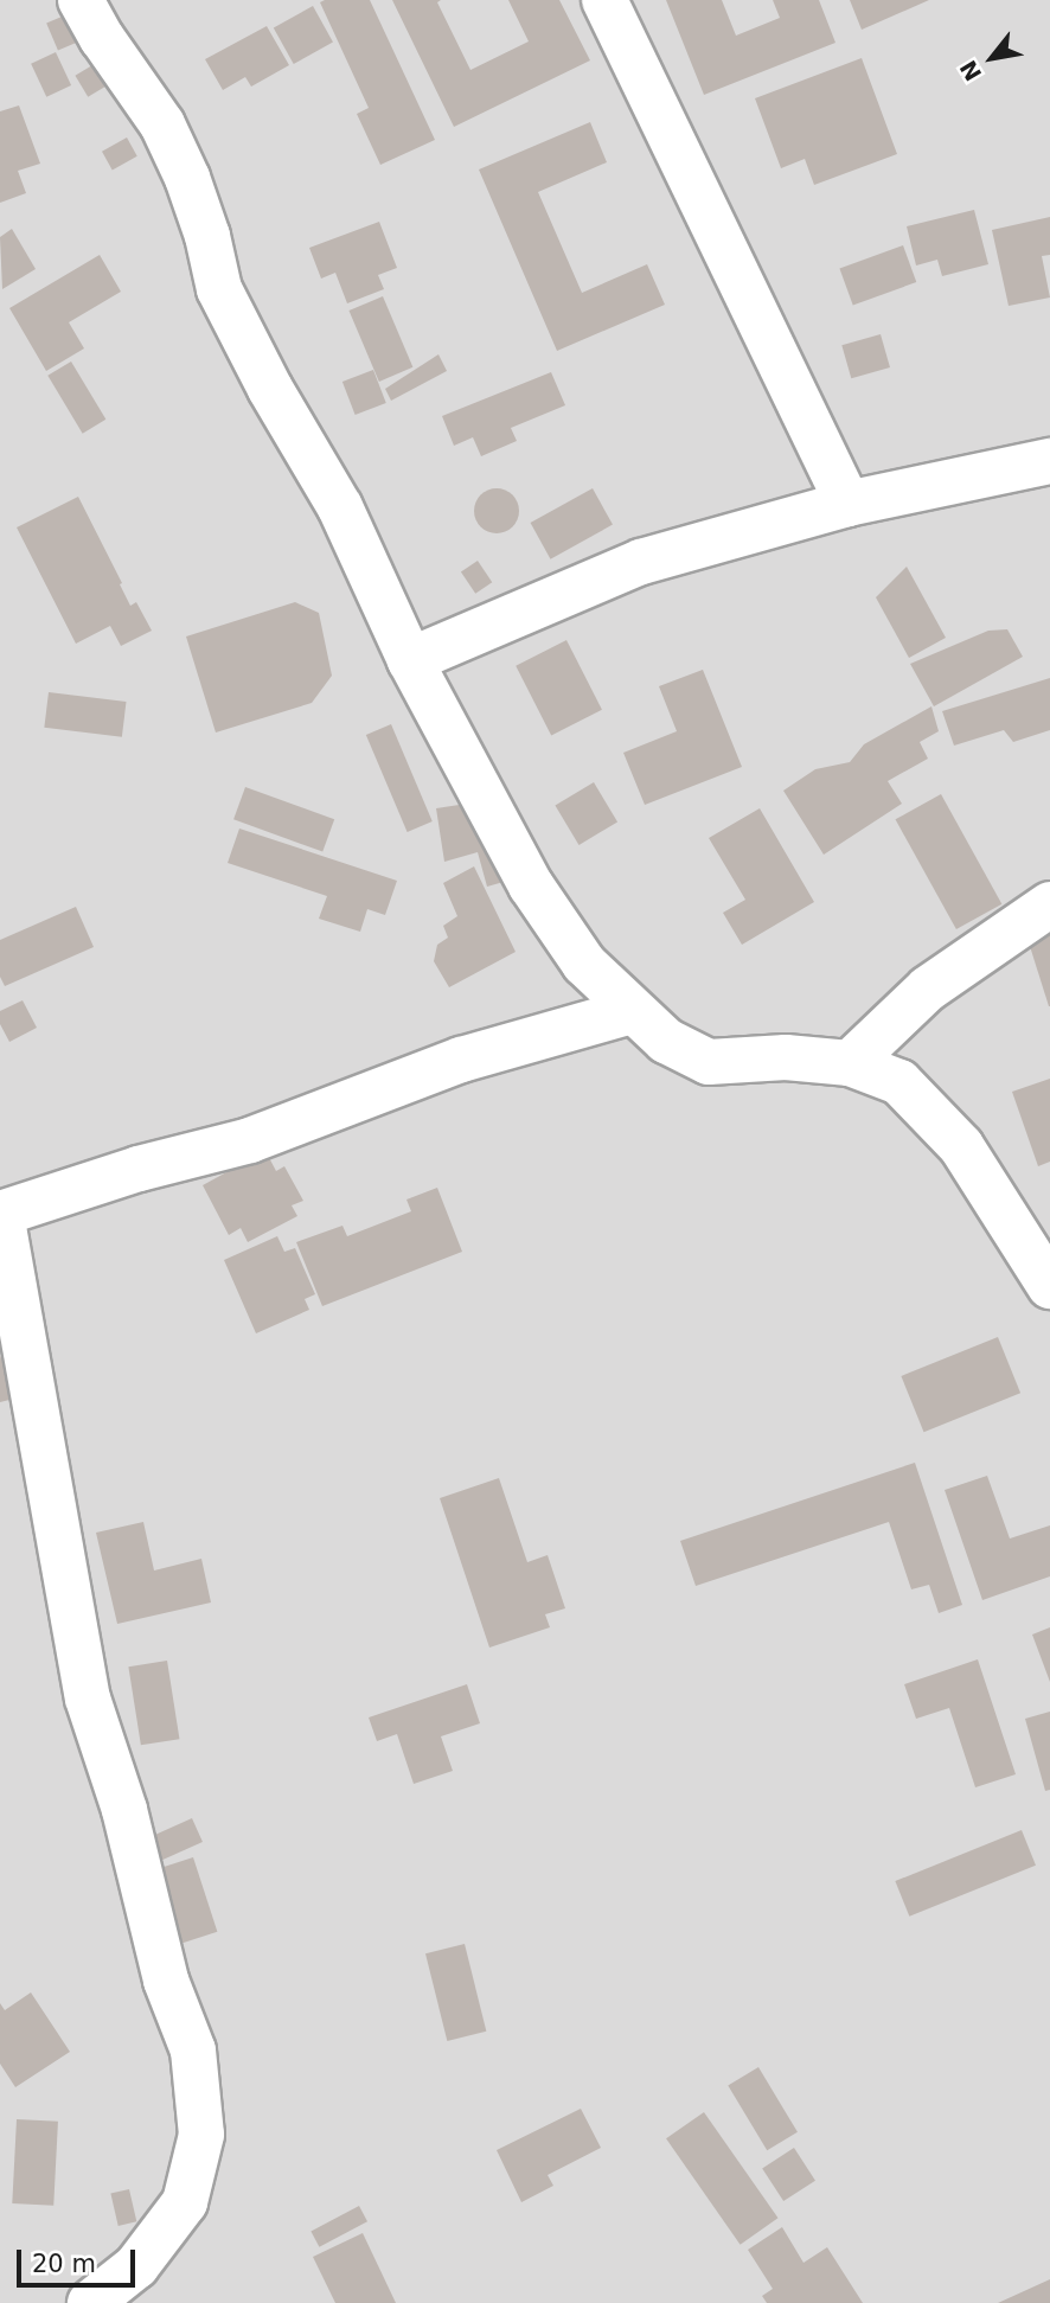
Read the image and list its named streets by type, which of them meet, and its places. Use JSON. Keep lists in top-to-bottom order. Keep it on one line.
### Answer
{"scale_bar":"20 m","north":"bottom left"}
